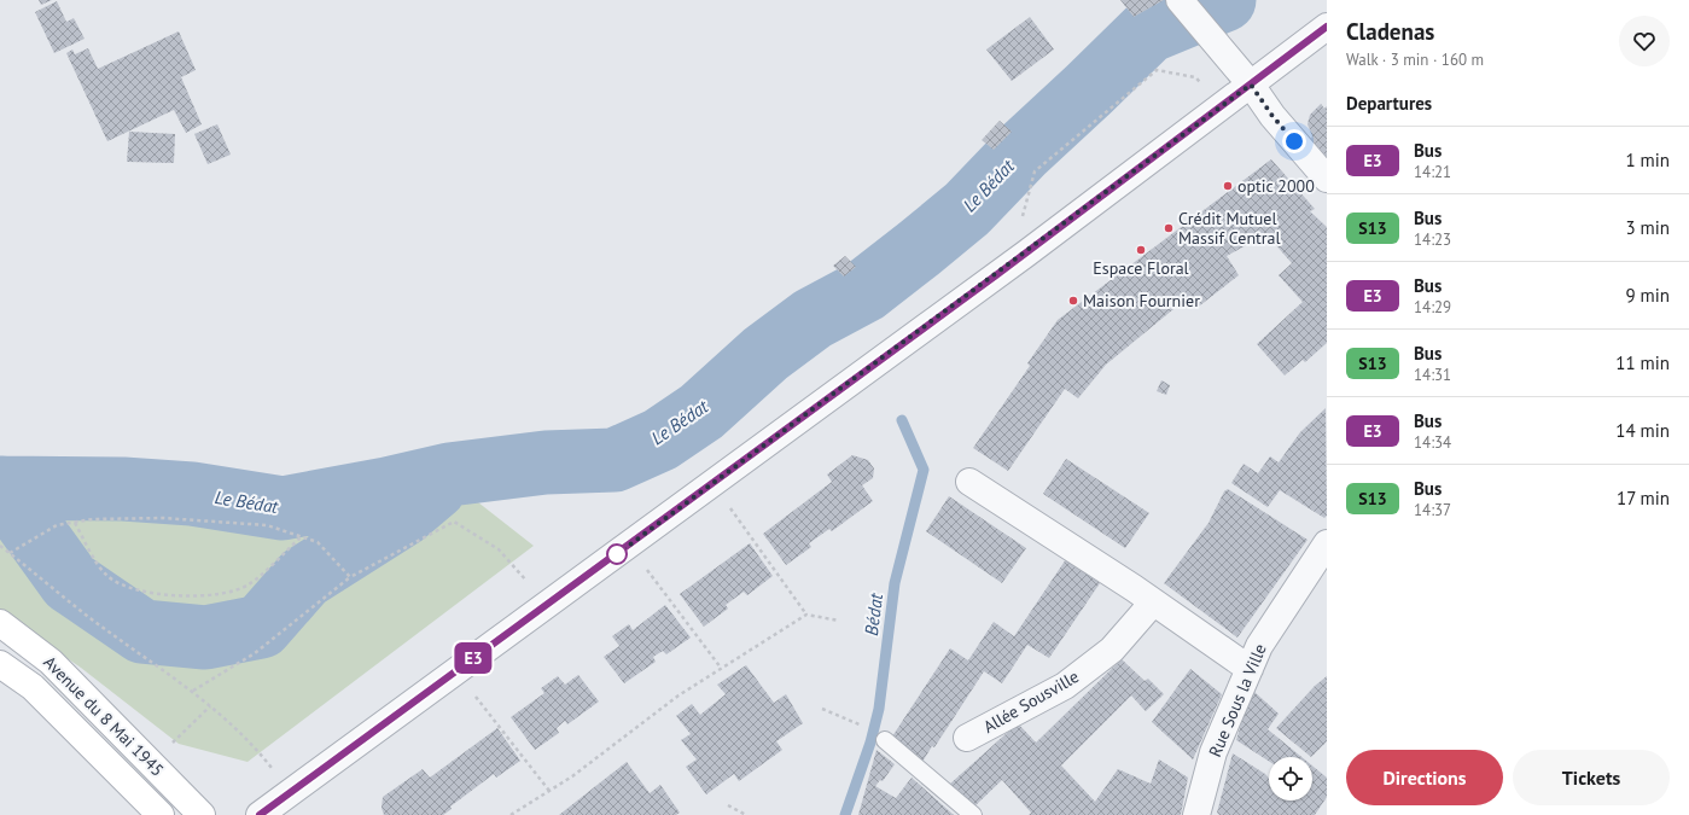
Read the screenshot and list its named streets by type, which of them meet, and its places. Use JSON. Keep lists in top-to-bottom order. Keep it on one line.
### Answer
{"streets":{"main road":["Avenue du 8 Mai 1945"],"street":["Rue Sous la Ville","Allée Sousville"]},"water":["Le Bédat","Bédat"],"places":["optic 2000","Crédit Mutuel Massif Central","Espace Floral","Maison Fournier"],"lines":["bus line E3"],"page":{"on_map":"E3","heading":[["Cladenas","Walk · 3 min · 160 m"],"Departures"],"list":[{"mark":"E3","name":"Bus","note":"14:21","value":"1 min"},{"mark":"S13","name":"Bus","note":"14:23","value":"3 min"},{"mark":"E3","name":"Bus","note":"14:29","value":"9 min"},{"mark":"S13","name":"Bus","note":"14:31","value":"11 min"},{"mark":"E3","name":"Bus","note":"14:34","value":"14 min"},{"mark":"S13","name":"Bus","note":"14:37","value":"17 min"}],"buttons":["Directions","Tickets"]}}
